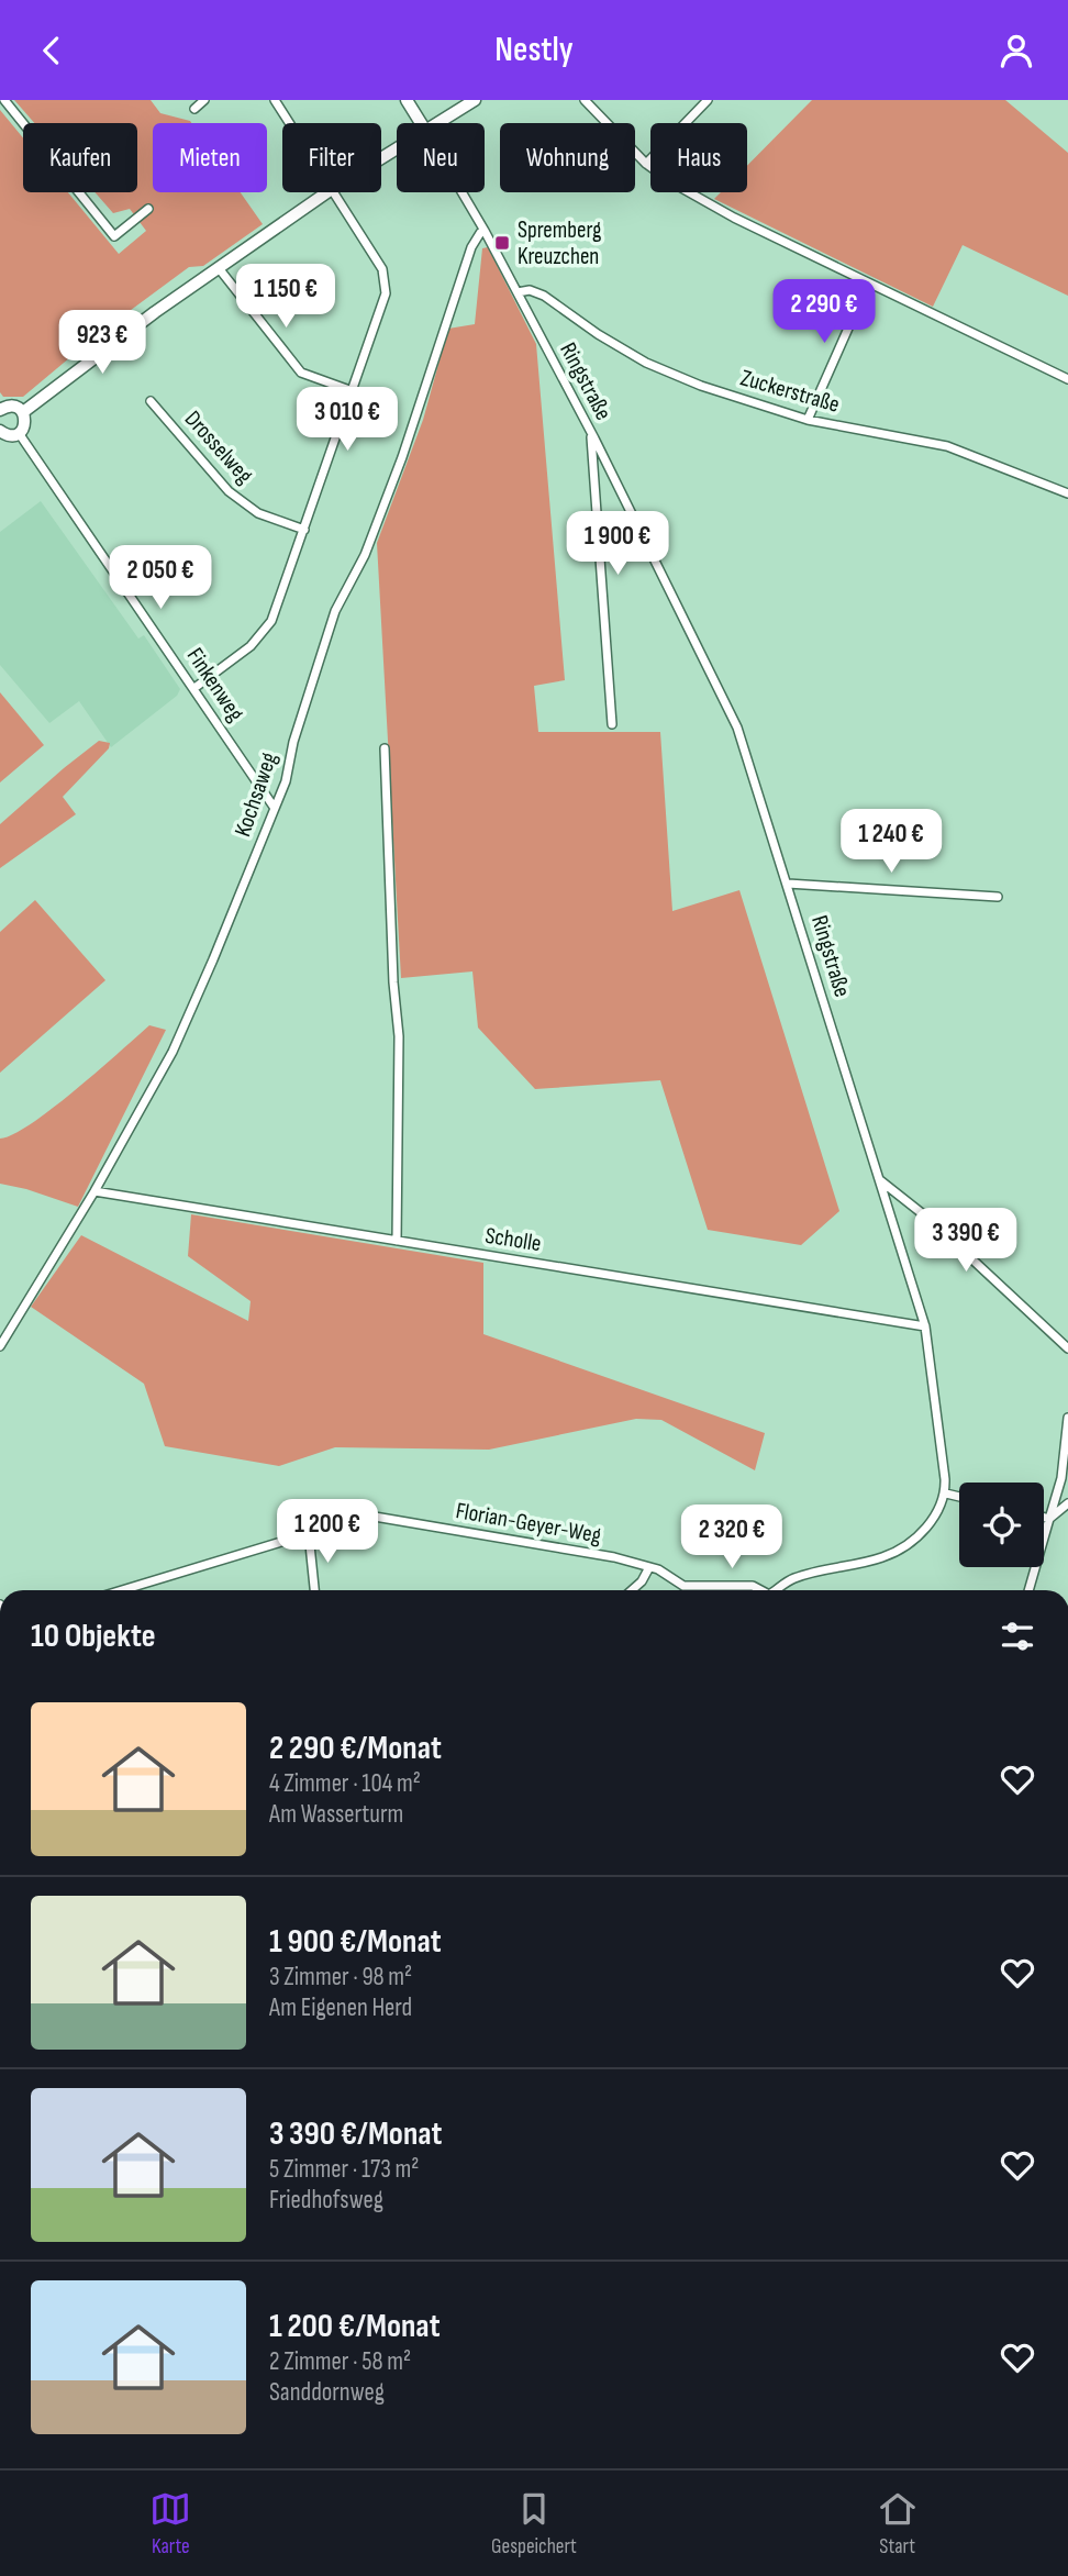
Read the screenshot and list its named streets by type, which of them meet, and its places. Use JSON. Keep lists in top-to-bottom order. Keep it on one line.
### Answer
{"streets":{"street":["Ringstraße","Zuckerstraße","Drosselweg","Finkenweg","Kochsaweg","Scholle","Florian-Geyer-Weg"]},"crossings":[["Ringstraße","Zuckerstraße"],["Ringstraße","Kochsaweg"],["Ringstraße","Scholle"],["Finkenweg","Kochsaweg"],["Kochsaweg","Scholle"]],"places":{"transit":["Spremberg Kreuzchen"]},"page":{"header":"Nestly","chip":["Kaufen","Mieten","Filter","Neu","Wohnung","Haus"],"price":["1 150 €","2 290 €","923 €","3 010 €","1 900 €","2 050 €","1 240 €","3 390 €","1 200 €","2 320 €"],"heading":"10 Objekte","list":[{"name":"2 290 €/Monat","note":"4 Zimmer · 104 m² · Am Wasserturm"},{"name":"1 900 €/Monat","note":"3 Zimmer · 98 m² · Am Eigenen Herd"},{"name":"3 390 €/Monat","note":"5 Zimmer · 173 m² · Friedhofsweg"},{"name":"1 200 €/Monat","note":"2 Zimmer · 58 m² · Sanddornweg"}],"tabs":["Karte","Gespeichert","Start"]}}
